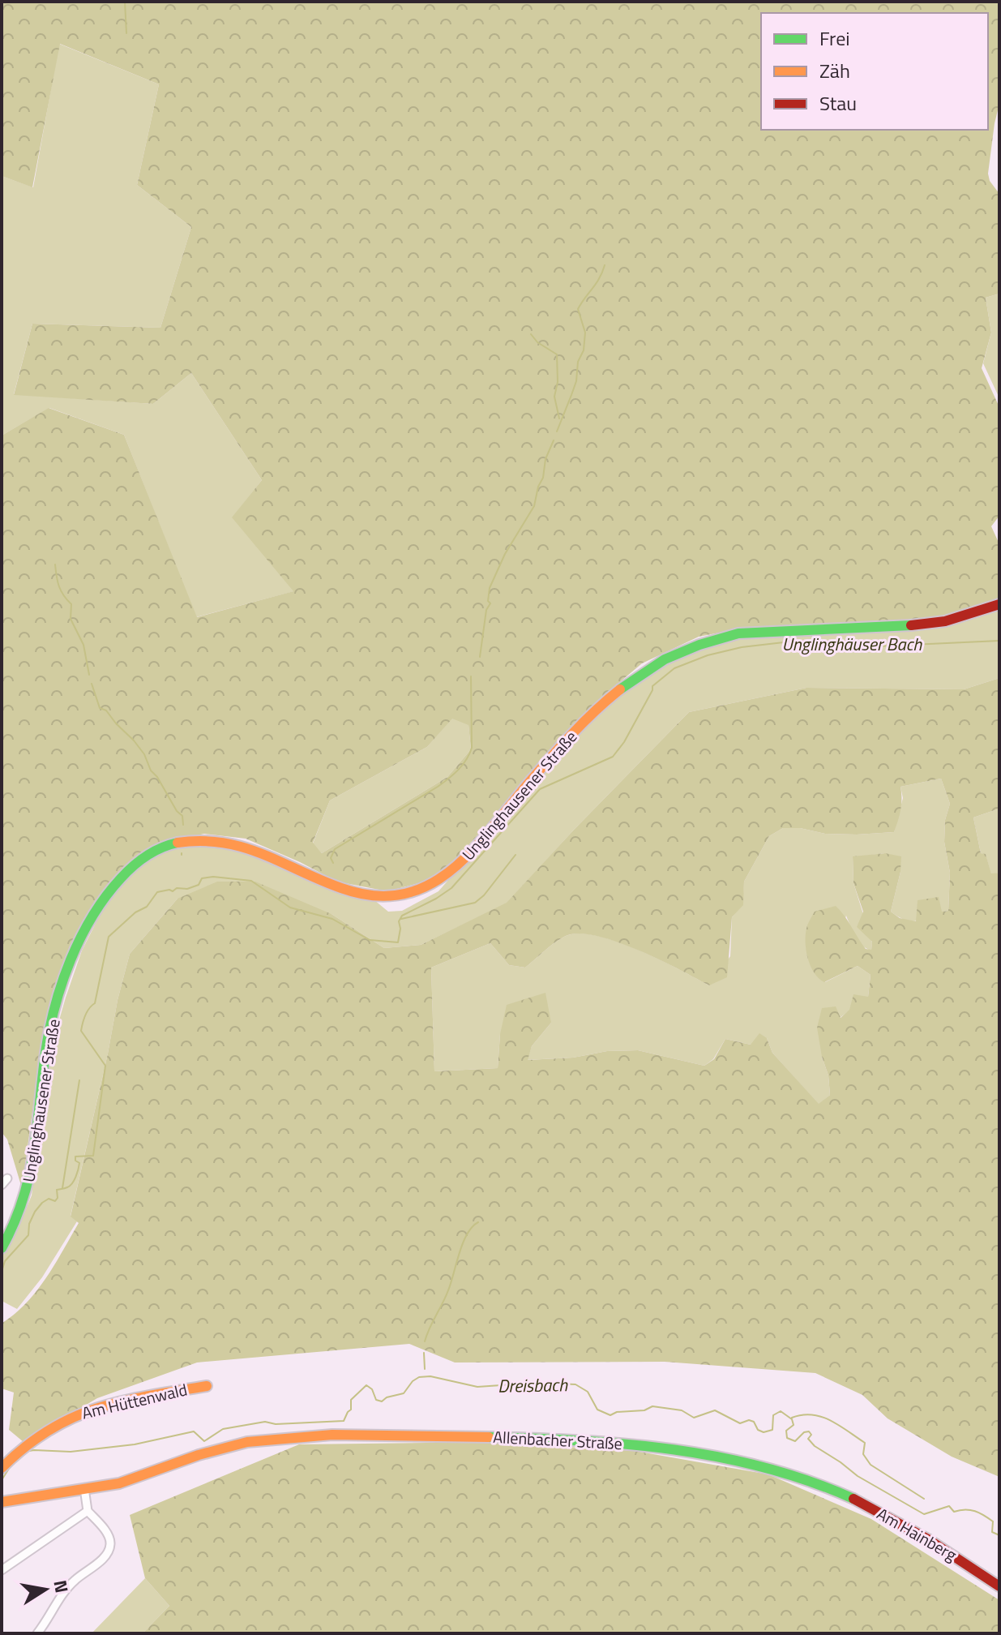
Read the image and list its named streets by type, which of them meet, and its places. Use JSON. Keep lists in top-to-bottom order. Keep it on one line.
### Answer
{"streets":{"main road":["Unglinghausener Straße","Am Hüttenwald","Allenbacher Straße","Am Hainberg"]},"crossings":[["Allenbacher Straße","Am Hainberg"]],"water":["Unglinghäuser Bach","Dreisbach"],"legend":["Frei","Zäh","Stau"],"north":"right"}
